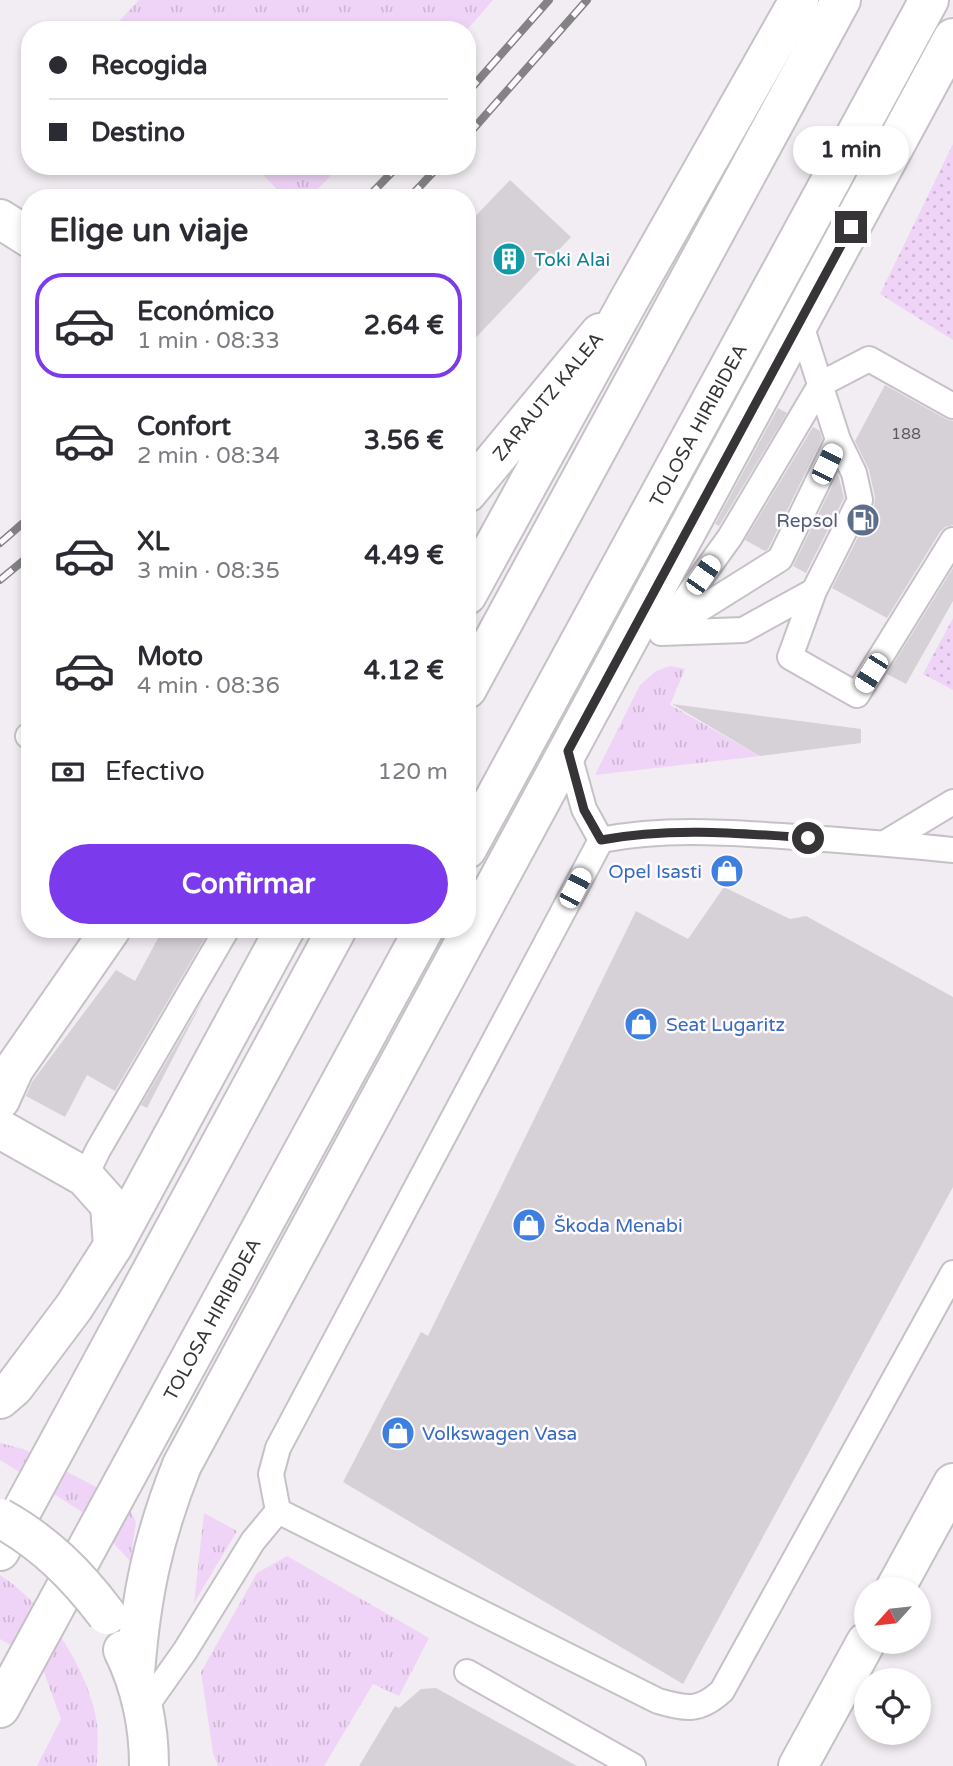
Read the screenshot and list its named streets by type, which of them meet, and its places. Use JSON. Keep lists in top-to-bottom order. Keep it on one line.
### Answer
{"streets":{"main road":["ZARAUTZ KALEA","TOLOSA HIRIBIDEA"]},"places":{"building":["Toki Alai"],"fuel station":["Repsol"],"shop":["Opel Isasti","Seat Lugaritz","Škoda Menabi","Volkswagen Vasa"]},"house_numbers":["188"],"north":"bottom left","page":{"banner":["Recogida","Destino"],"bubble":"1 min","heading":"Elige un viaje","list":[{"name":"Económico","note":"1 min · 08:33","value":"2.64 €"},{"name":"Confort","note":"2 min · 08:34","value":"3.56 €"},{"name":"XL","note":"3 min · 08:35","value":"4.49 €"},{"name":"Moto","note":"4 min · 08:36","value":"4.12 €"}],"pay":["Efectivo","120 m"],"buttons":"Confirmar"}}
